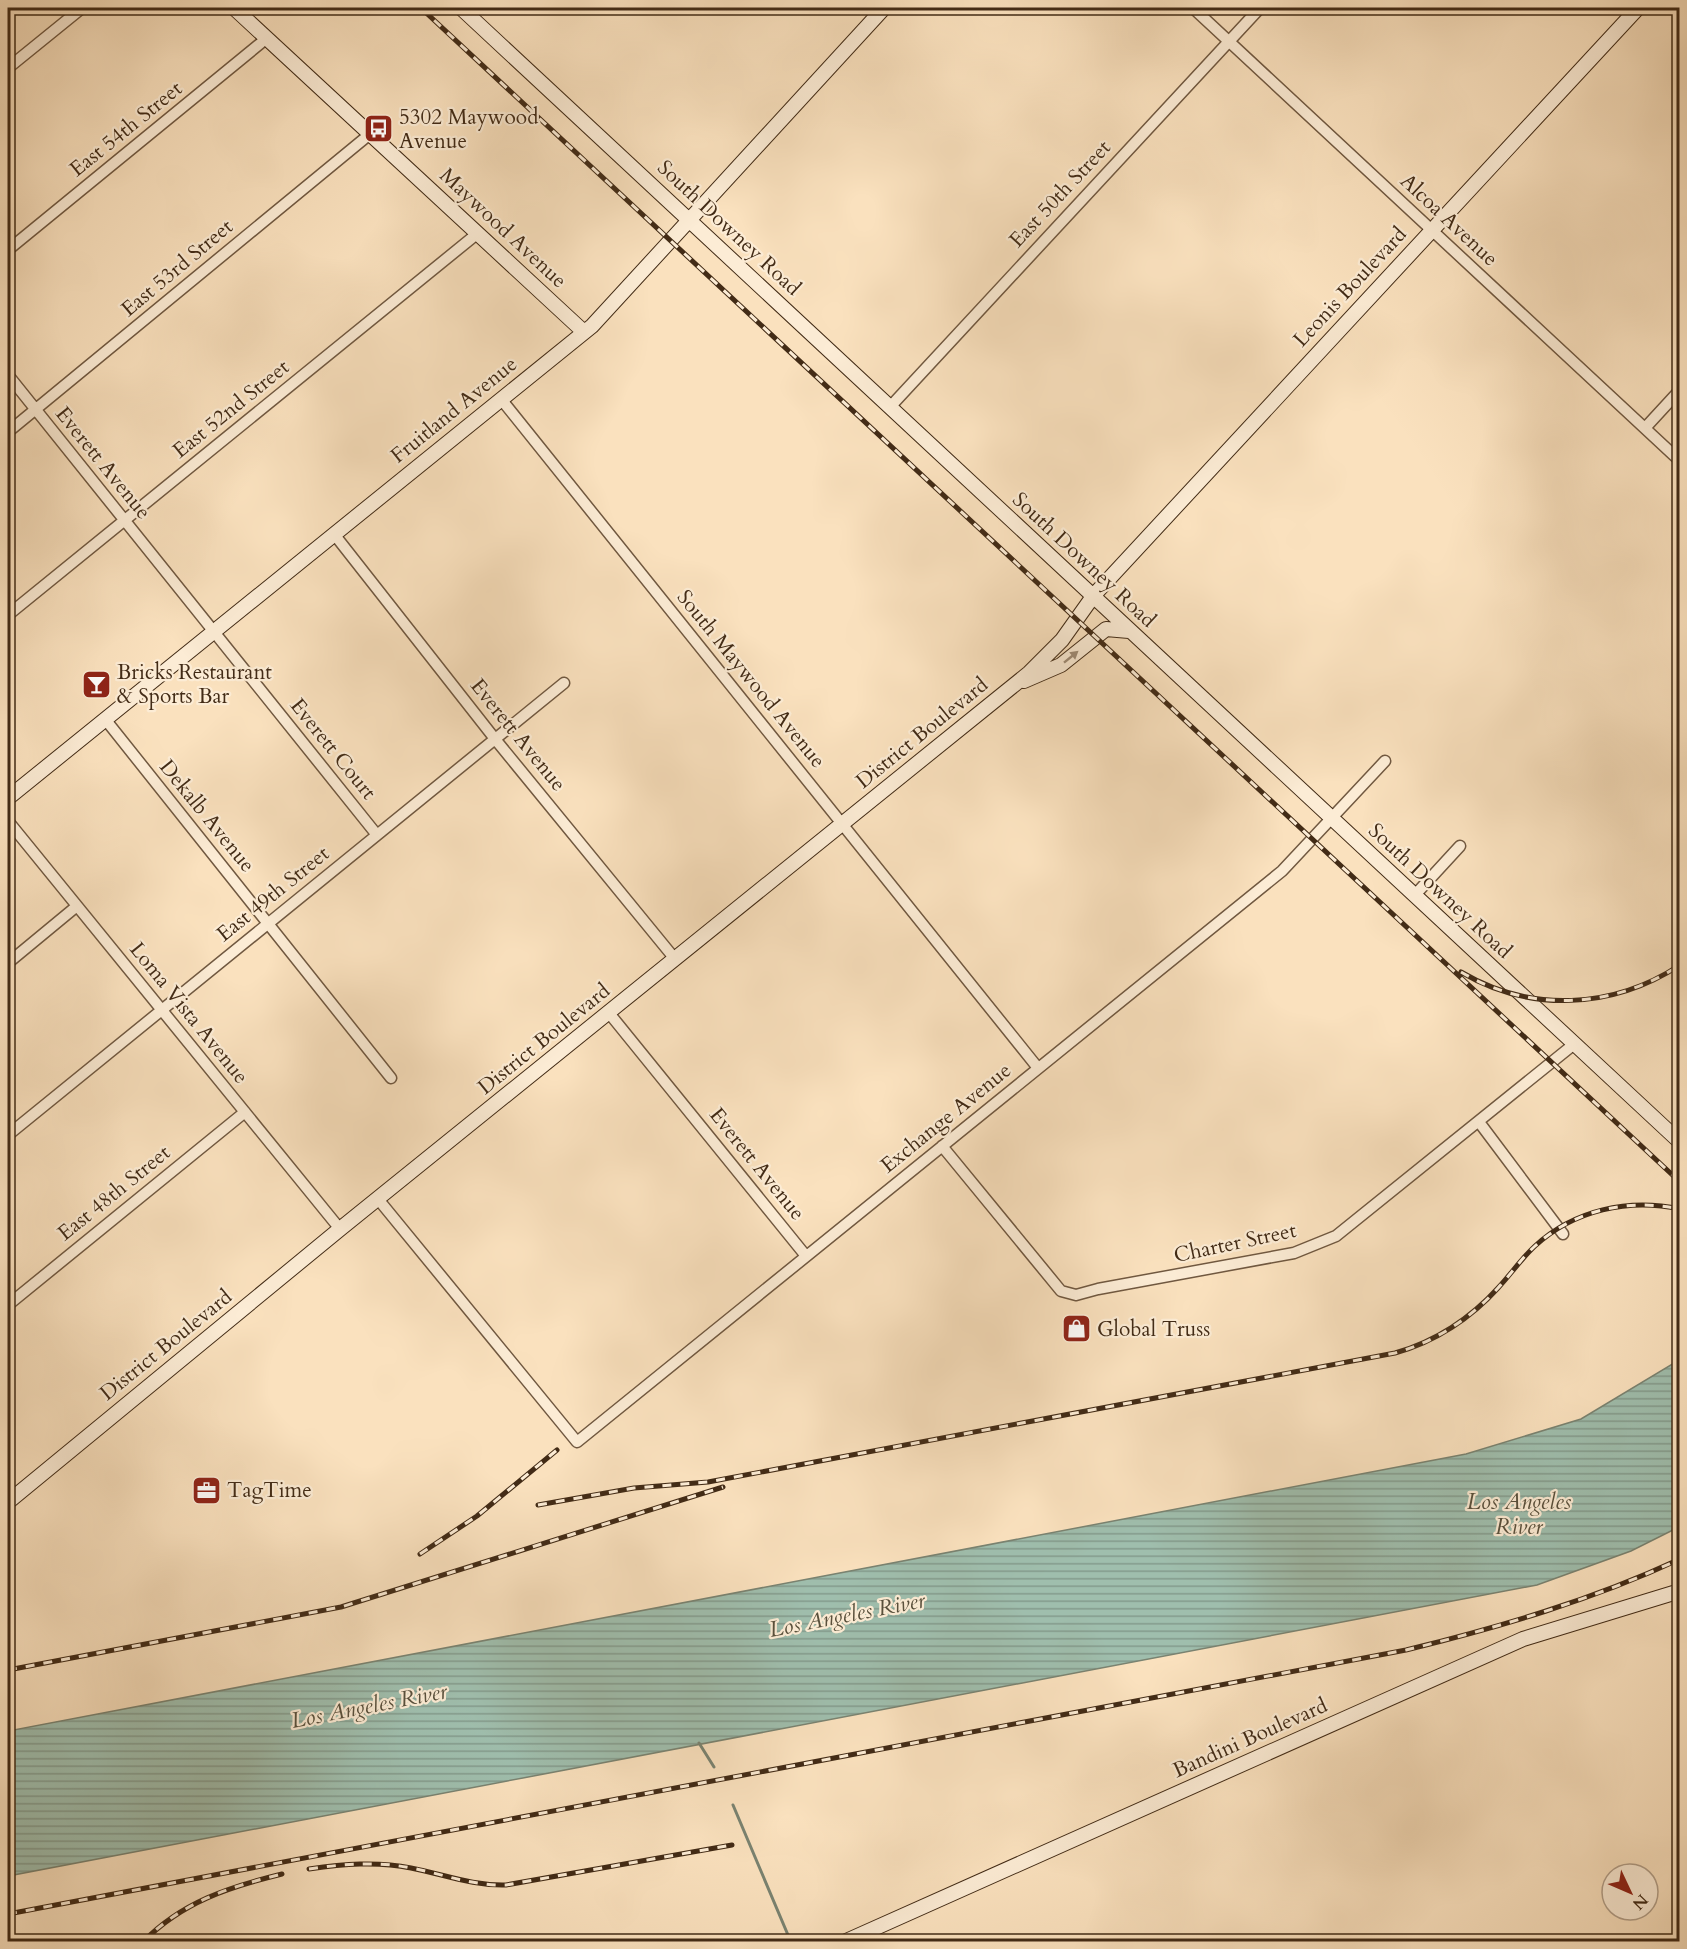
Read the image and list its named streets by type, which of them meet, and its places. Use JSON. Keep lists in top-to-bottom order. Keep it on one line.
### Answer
{"streets":{"main road":["Maywood Avenue","South Downey Road","Leonis Boulevard","Fruitland Avenue","District Boulevard","Bandini Boulevard"],"street":["East 54th Street","East 50th Street","Alcoa Avenue","East 53rd Street","East 52nd Street","Everett Avenue","South Maywood Avenue","Everett Court","Dekalb Avenue","East 49th Street","Loma Vista Avenue","Exchange Avenue","East 48th Street","Charter Street"]},"crossings":[["East 54th Street","Maywood Avenue"],["East 50th Street","Alcoa Avenue"],["East 50th Street","South Downey Road"],["Alcoa Avenue","Leonis Boulevard"],["Maywood Avenue","East 53rd Street"],["Maywood Avenue","East 52nd Street"],["Maywood Avenue","Fruitland Avenue"],["South Downey Road","Leonis Boulevard"],["South Downey Road","Fruitland Avenue"],["South Downey Road","District Boulevard"],["South Downey Road","Exchange Avenue"],["South Downey Road","Charter Street"],["East 53rd Street","Everett Avenue"],["Leonis Boulevard","District Boulevard"],["East 52nd Street","Everett Avenue"],["Fruitland Avenue","Everett Avenue"],["Fruitland Avenue","South Maywood Avenue"],["Fruitland Avenue","Everett Court"],["Fruitland Avenue","Dekalb Avenue"],["Everett Avenue","District Boulevard"],["Everett Avenue","Everett Court"],["Everett Avenue","East 49th Street"],["Everett Avenue","Exchange Avenue"],["South Maywood Avenue","District Boulevard"],["South Maywood Avenue","Exchange Avenue"],["District Boulevard","Loma Vista Avenue"],["District Boulevard","Exchange Avenue"],["Everett Court","East 49th Street"],["Dekalb Avenue","East 49th Street"],["East 49th Street","Loma Vista Avenue"],["Loma Vista Avenue","East 48th Street"],["Exchange Avenue","Charter Street"]],"water":["Los Angeles River"],"places":{"bus stop":["5302 Maywood Avenue"],"bar":["Bricks Restaurant & Sports Bar"],"shop":["Global Truss"],"office":["TagTime"]},"north":"bottom right"}
